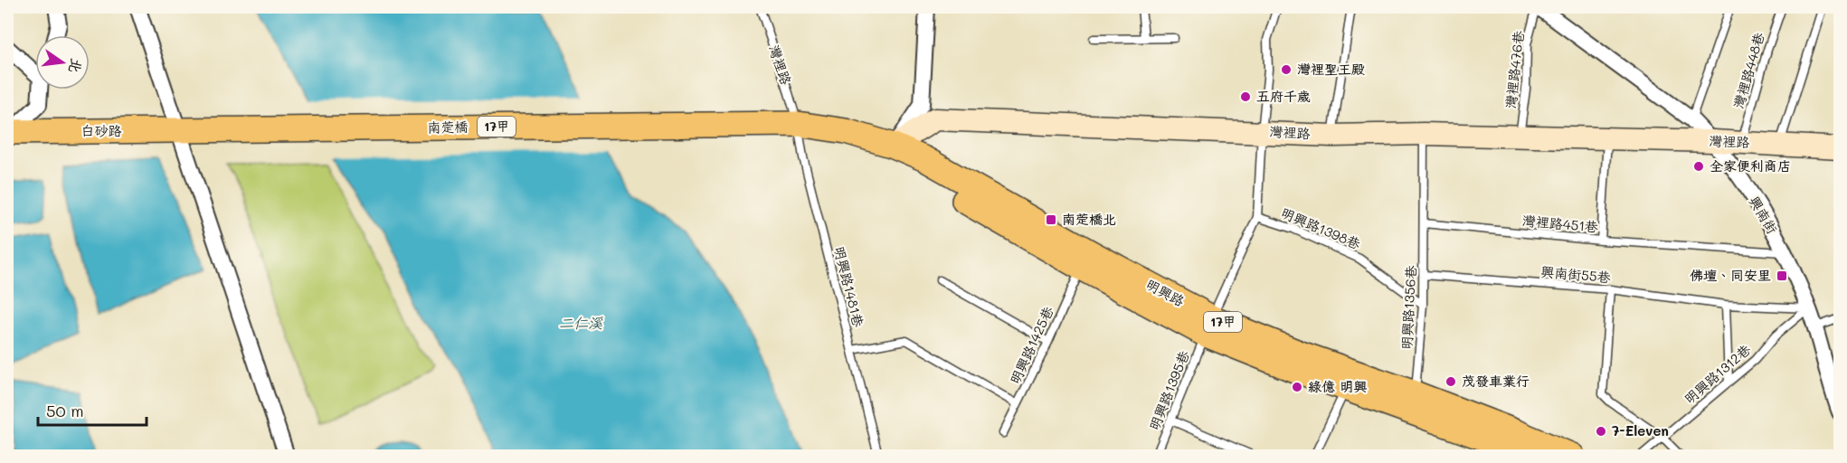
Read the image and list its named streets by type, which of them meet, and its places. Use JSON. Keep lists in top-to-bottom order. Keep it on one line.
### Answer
{"streets":{"main road":["17甲","南萣橋","白砂路","明興路"],"street":["灣裡路","興南街"],"lane":["灣裡路476巷","灣裡路448巷","灣裡路451巷","明興路1398巷","興南街55巷","明興路1481巷","明興路1356巷","明興路1425巷","明興路1312巷","明興路1395巷"]},"crossings":[["灣裡路","灣裡路476巷"],["灣裡路","灣裡路448巷"],["灣裡路","南萣橋"],["灣裡路","興南街"],["灣裡路","明興路1481巷"],["灣裡路","明興路"],["灣裡路476巷","興南街"],["南萣橋","白砂路"],["南萣橋","明興路1481巷"],["南萣橋","明興路"],["興南街","灣裡路451巷"],["興南街","興南街55巷"],["興南街","明興路1312巷"],["灣裡路451巷","明興路1356巷"],["明興路1398巷","明興路1356巷"],["興南街55巷","明興路1356巷"],["興南街55巷","明興路1312巷"],["明興路1481巷","明興路"],["明興路","明興路1356巷"],["明興路","明興路1425巷"],["明興路","明興路1395巷"]],"water":["二仁溪"],"places":{"other":["灣裡聖王殿","五府千歲","全家便利商店","茂發車業行","綠億 明興","7-Eleven"],"transit":["南萣橋北","佛壇、同安里"]},"scale_bar":"50 m","north":"right"}
